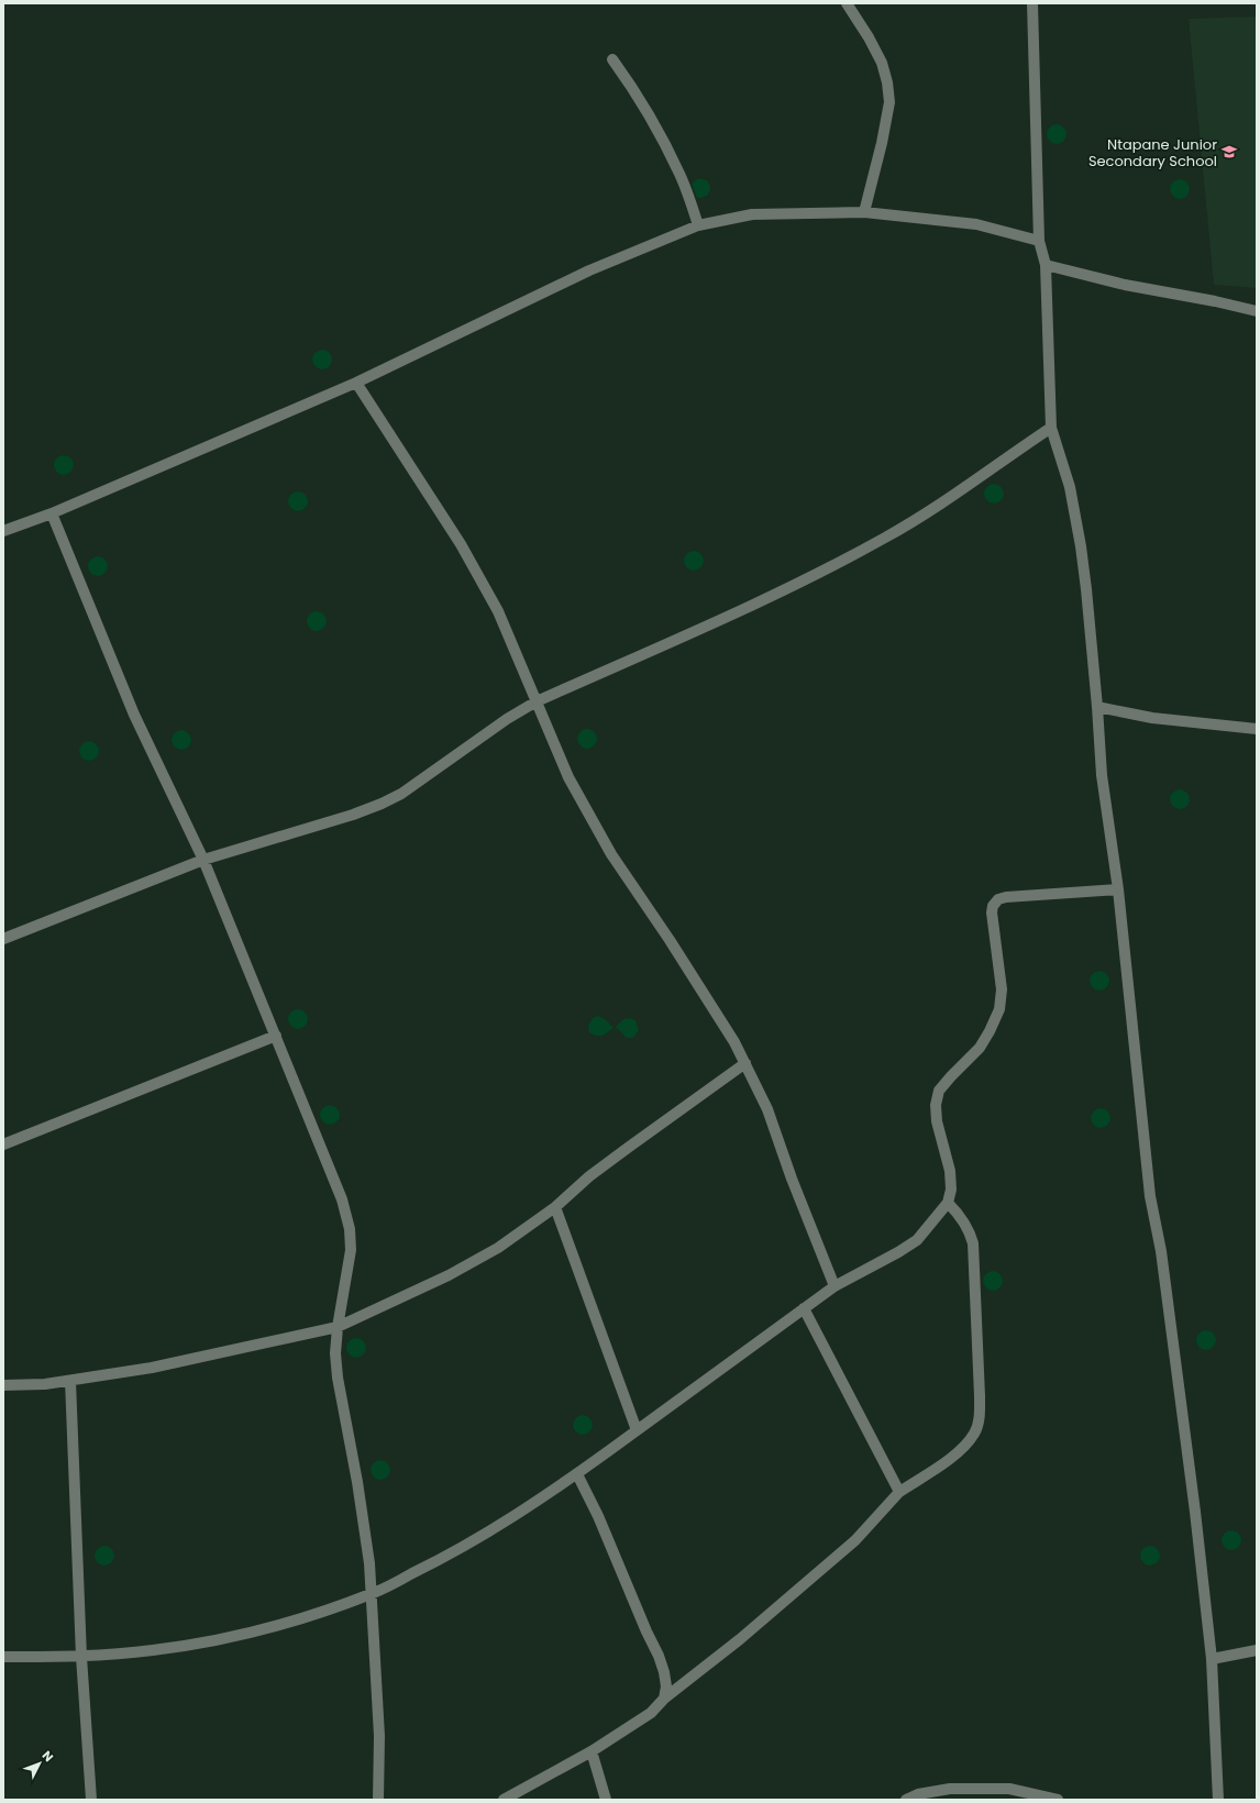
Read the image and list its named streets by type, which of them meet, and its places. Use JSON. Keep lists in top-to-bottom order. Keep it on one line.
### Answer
{"places":{"school or university":["Ntapane Junior Secondary School"]},"north":"top right"}
